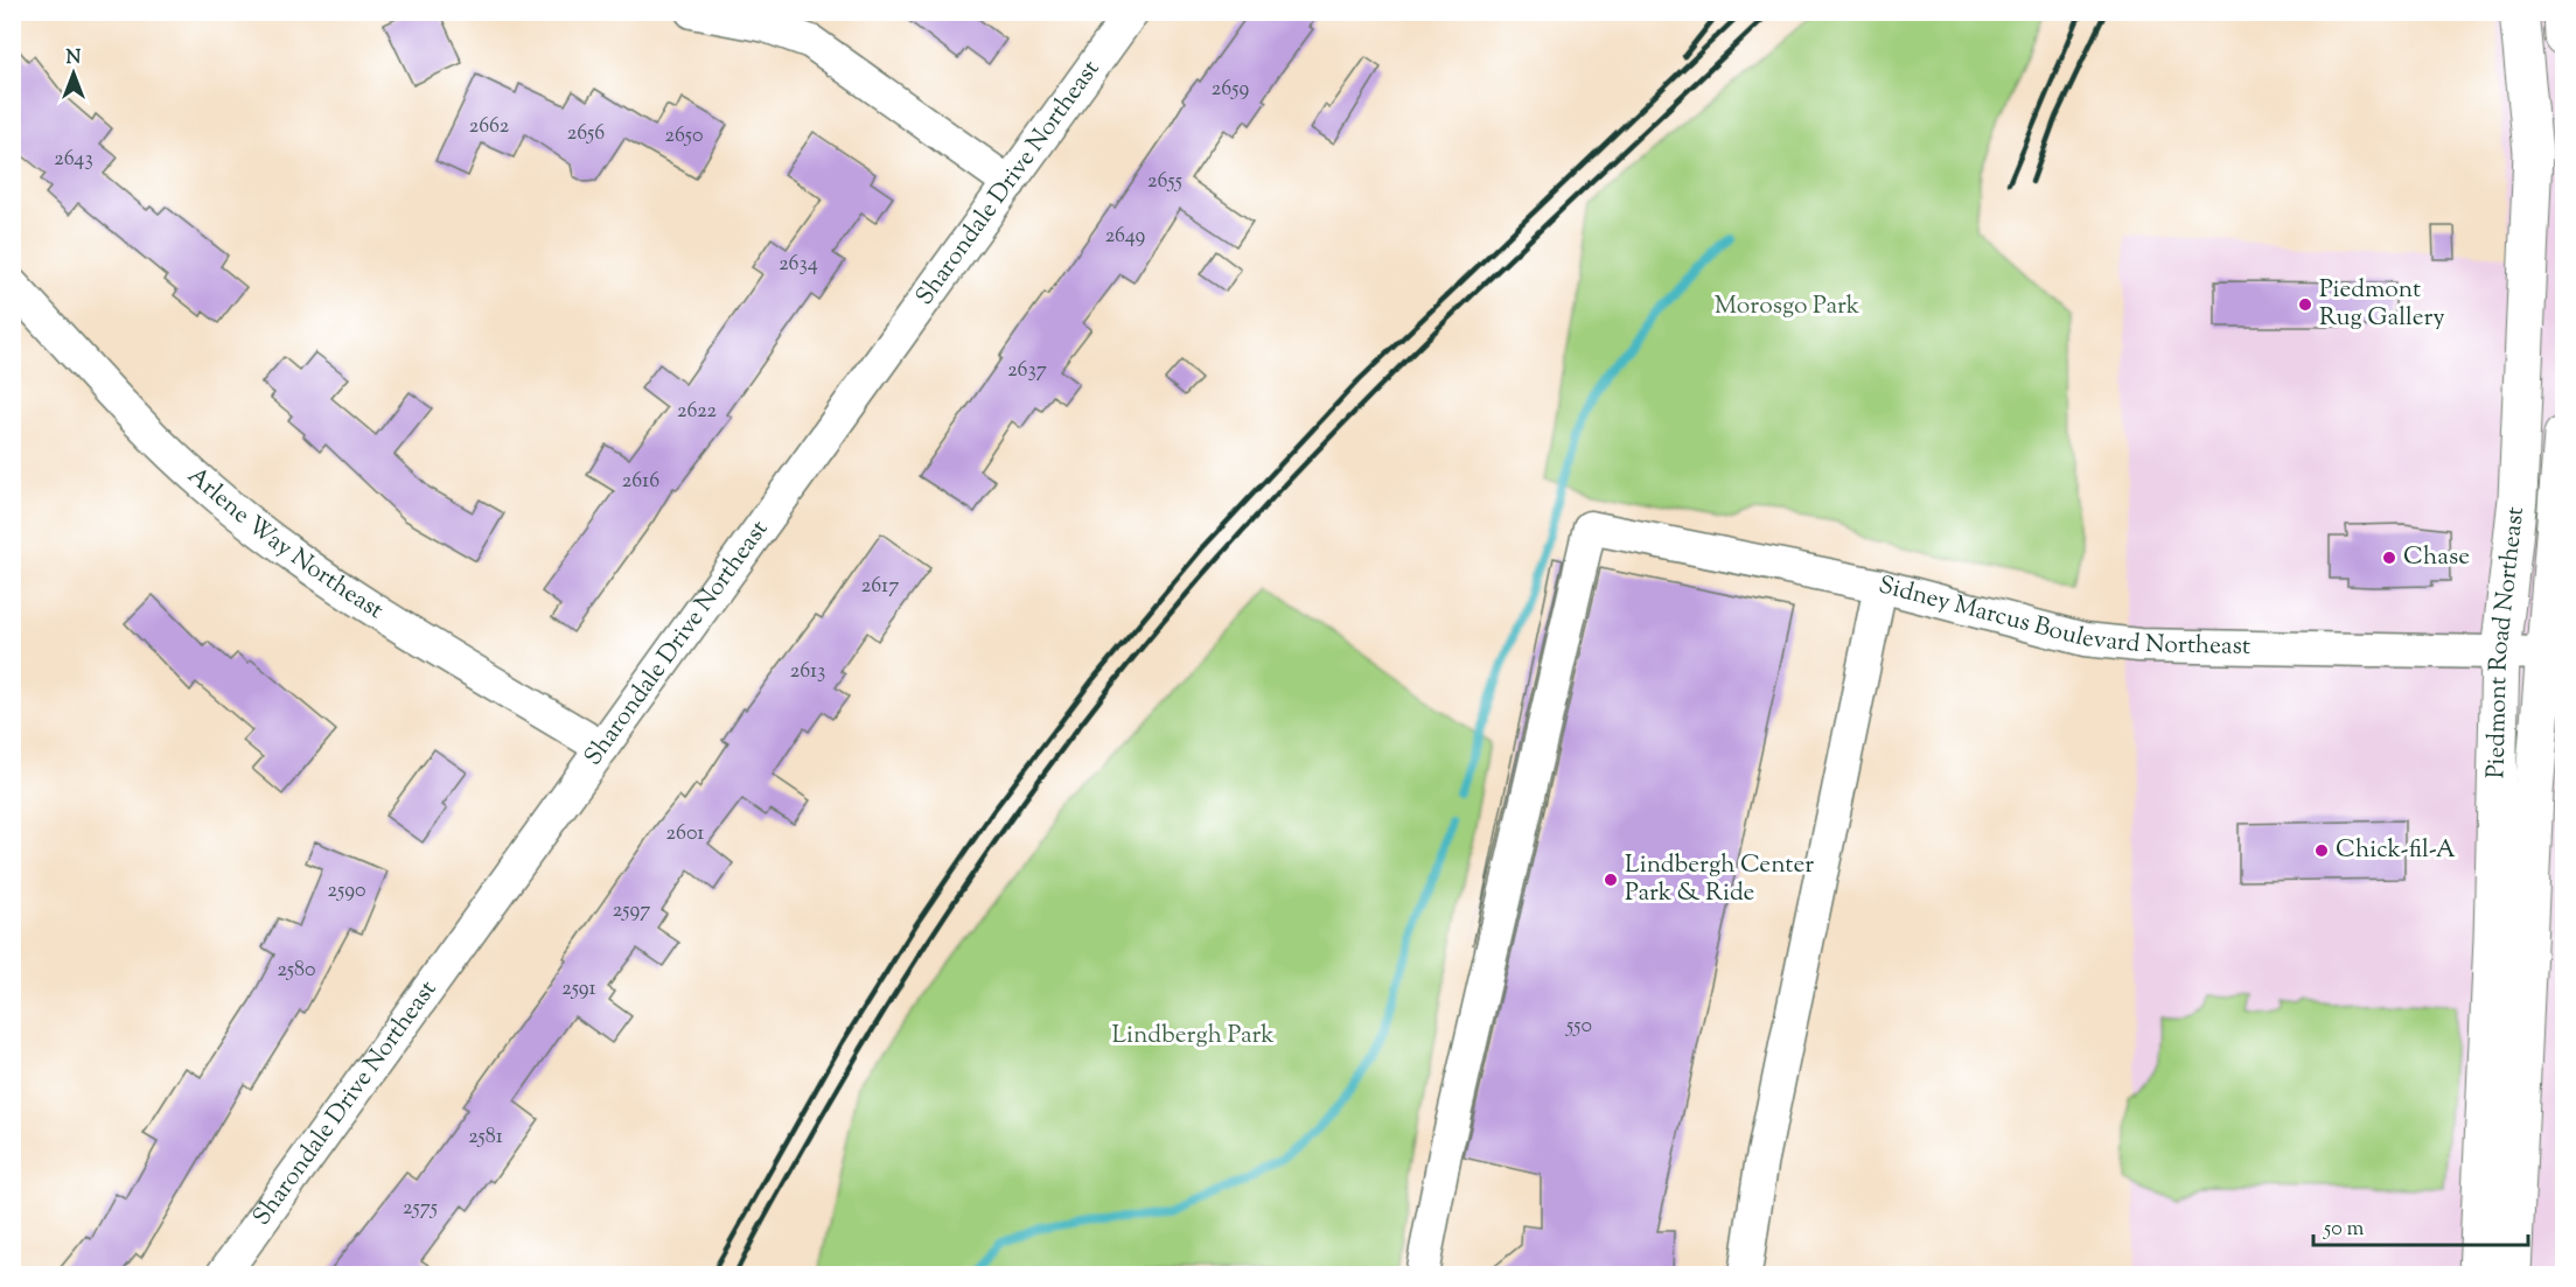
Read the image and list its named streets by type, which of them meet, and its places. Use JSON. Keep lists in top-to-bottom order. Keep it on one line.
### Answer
{"streets":{"main road":["Piedmont Road Northeast"],"street":["Sharondale Drive Northeast","Arlene Way Northeast","Sidney Marcus Boulevard Northeast"]},"crossings":[["Sharondale Drive Northeast","Arlene Way Northeast"],["Sidney Marcus Boulevard Northeast","Piedmont Road Northeast"]],"parks":["Morosgo Park","Lindbergh Park"],"places":["Piedmont Rug Gallery","Chase","Chick-fil-A","Lindbergh Center Park & Ride"],"house_numbers":["2659","2662","2656","2650","2643","2655","2649","2634","2637","2622","2616","2617","2613","2601","2590","2597","2580","2591","550","2581","2575"],"scale_bar":"50 m","north":"top"}
